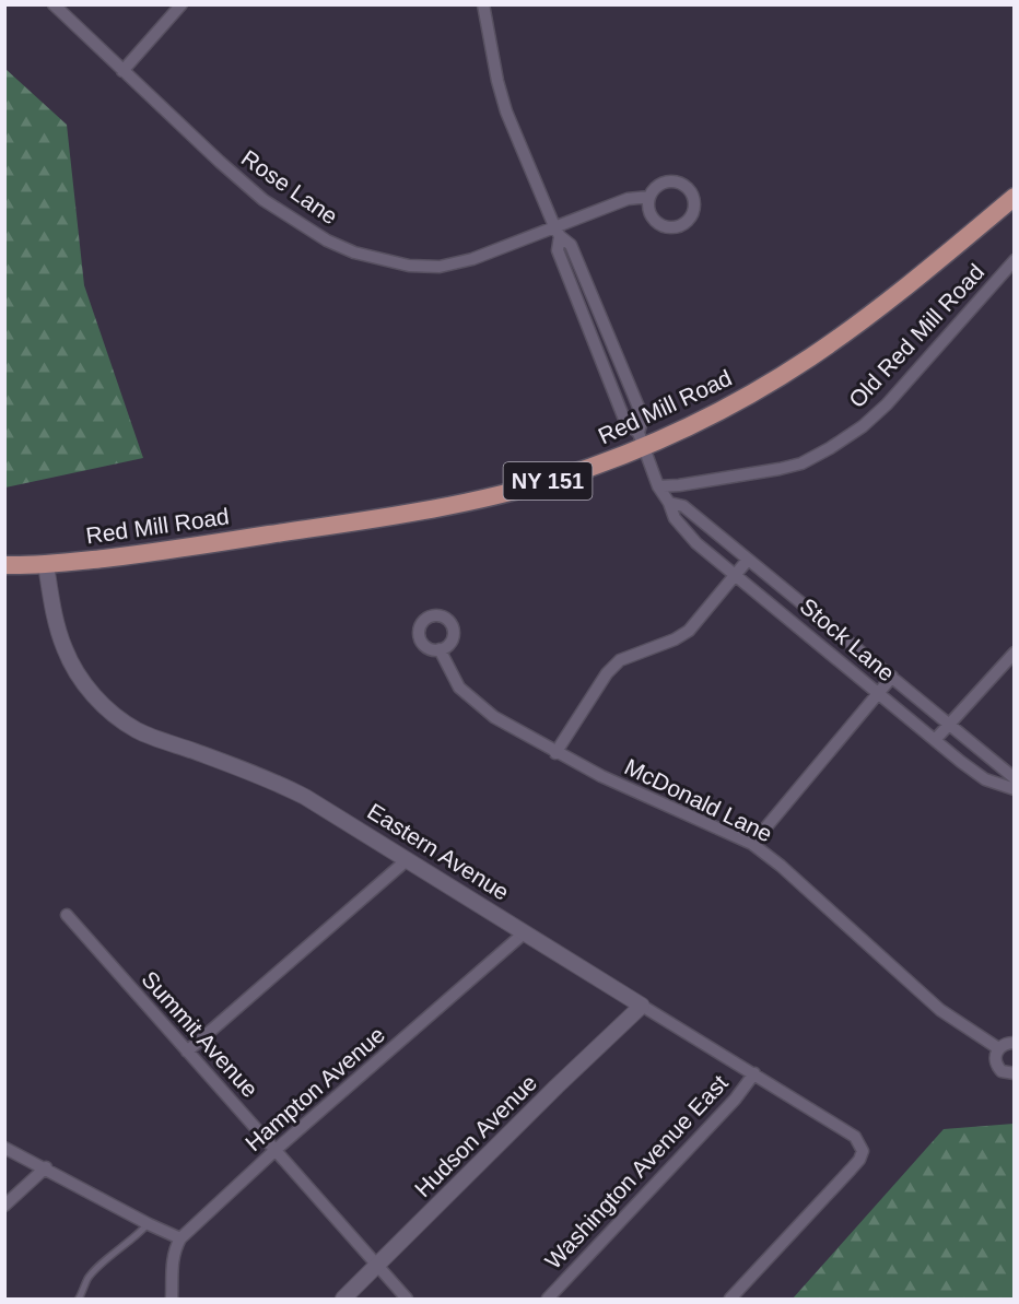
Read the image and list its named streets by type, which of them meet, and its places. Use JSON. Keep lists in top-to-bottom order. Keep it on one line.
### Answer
{"streets":{"main road":["Red Mill Road","NY 151"],"street":["Rose Lane","Old Red Mill Road","Stock Lane","McDonald Lane","Eastern Avenue","Summit Avenue","Hampton Avenue","Hudson Avenue","Washington Avenue East"]},"crossings":[["Old Red Mill Road","Stock Lane"],["Red Mill Road","Stock Lane"],["Red Mill Road","Eastern Avenue"],["Eastern Avenue","Hampton Avenue"],["Eastern Avenue","Hudson Avenue"],["Eastern Avenue","Washington Avenue East"],["Summit Avenue","Hampton Avenue"],["Summit Avenue","Hudson Avenue"]]}
